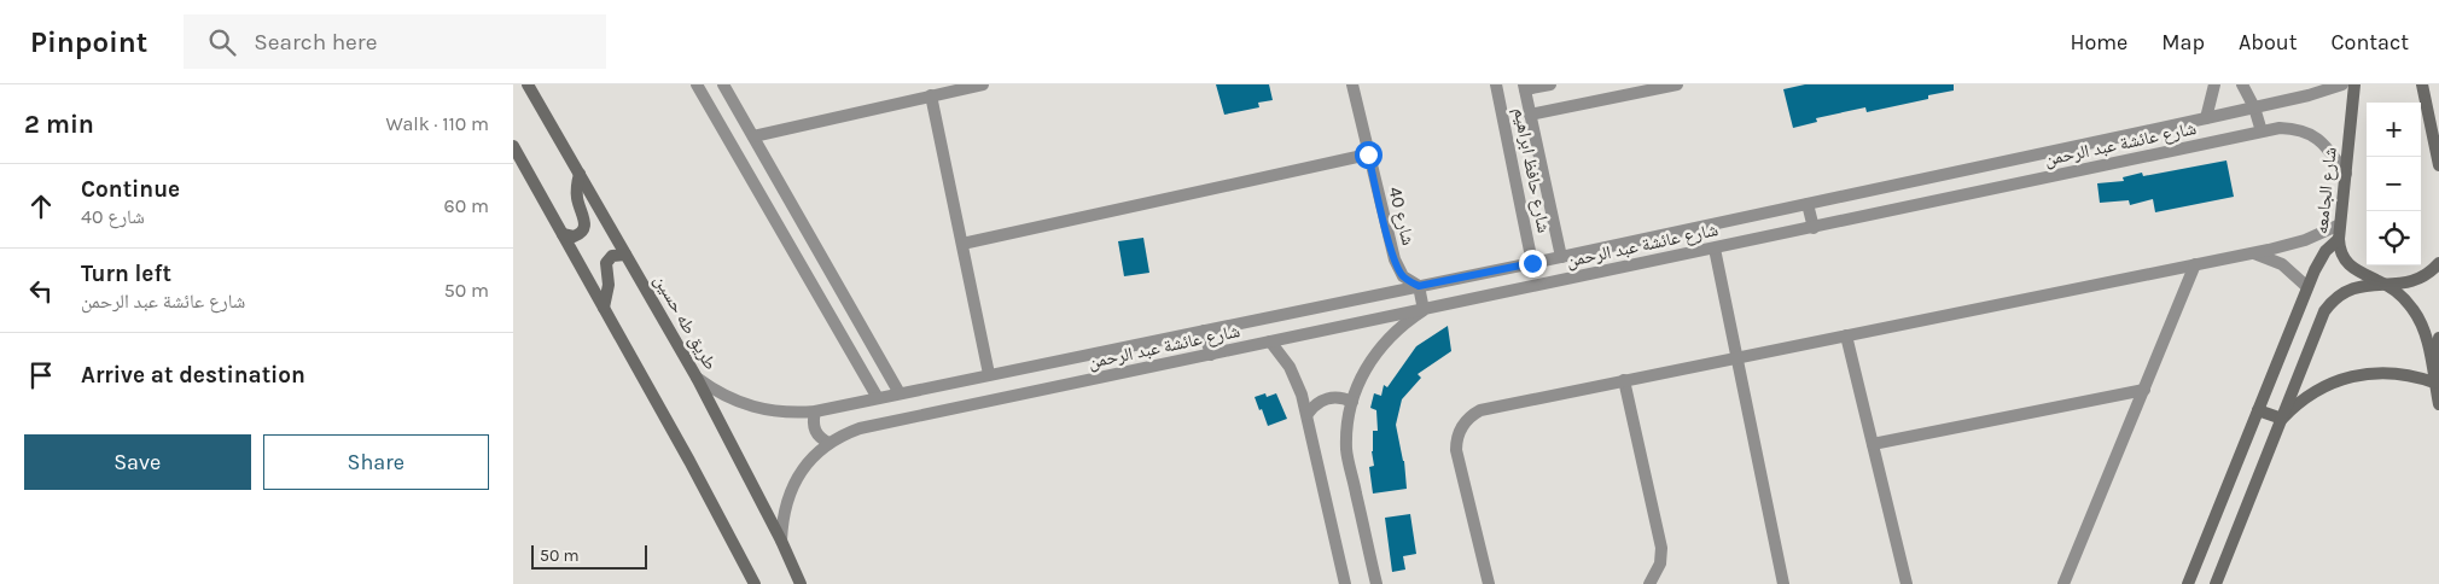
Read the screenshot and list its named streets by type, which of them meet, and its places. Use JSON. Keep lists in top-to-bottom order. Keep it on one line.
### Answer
{"streets":{"street":["شارع عائشة عبد الرحمن","شارع حافظ ابراهيم","شارع الجامعه","شارع 40","طريق طه حسين"]},"crossings":[["شارع عائشة عبد الرحمن","شارع حافظ ابراهيم"],["شارع عائشة عبد الرحمن","شارع الجامعه"],["شارع عائشة عبد الرحمن","شارع 40"],["شارع عائشة عبد الرحمن","طريق طه حسين"]],"scale_bar":"50 m","page":{"header":"Pinpoint","search":"Search here","nav":["Home","Map","About","Contact"],"heading":["2 min","Walk · 110 m"],"map_buttons":["+","−"],"list":[["Continue","شارع 40","60 m"],["Turn left","شارع عائشة عبد الرحمن","50 m"],"Arrive at destination"],"buttons":["Save","Share"],"scale":"50 m"}}
